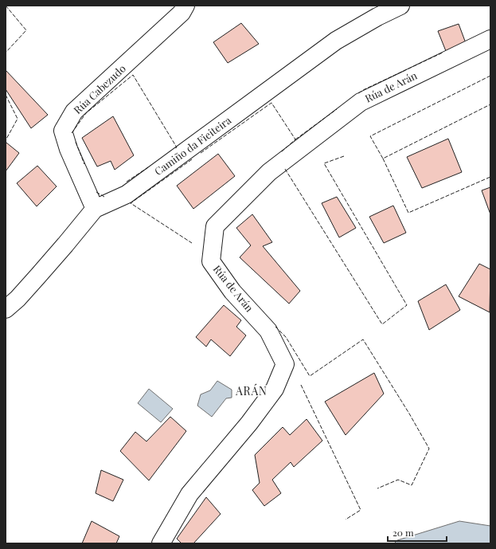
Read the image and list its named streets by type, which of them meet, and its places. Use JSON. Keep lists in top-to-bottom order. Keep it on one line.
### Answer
{"streets":{"street":["Rúa de Arán","Rúa Cabezudo","Camiño da Fieiteira"]},"crossings":[["Rúa Cabezudo","Camiño da Fieiteira"]],"districts":["ARÁN"],"scale_bar":"20 m"}
